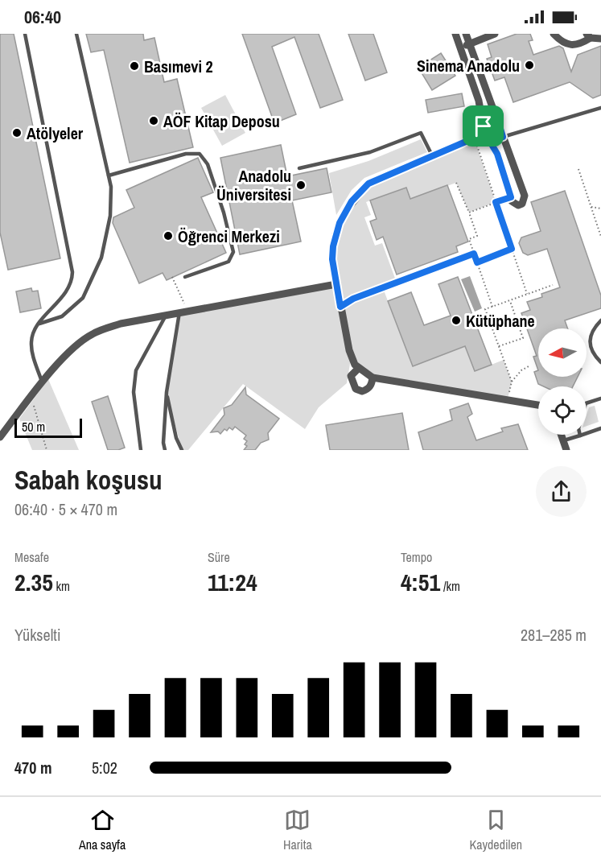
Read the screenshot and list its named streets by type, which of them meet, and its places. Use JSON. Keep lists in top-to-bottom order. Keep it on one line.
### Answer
{"places":["Sinema Anadolu","Basımevi 2","AÖF Kitap Deposu","Atölyeler","Anadolu Üniversitesi","Öğrenci Merkezi","Kütüphane"],"scale_bar":"50 m","north":"left","page":{"status":"06:40","scale":"50 m","heading":["Sabah koşusu","06:40 · 5 × 470 m"],"stats":[["Mesafe","2.35 km"],["Süre","11:24"],["Tempo","4:51 /km"]],"chart":["Yükselti","281–285 m"],"list":[{"name":"470 m","note":"5:02"}],"tabs":["Ana sayfa","Harita","Kaydedilen"]}}
